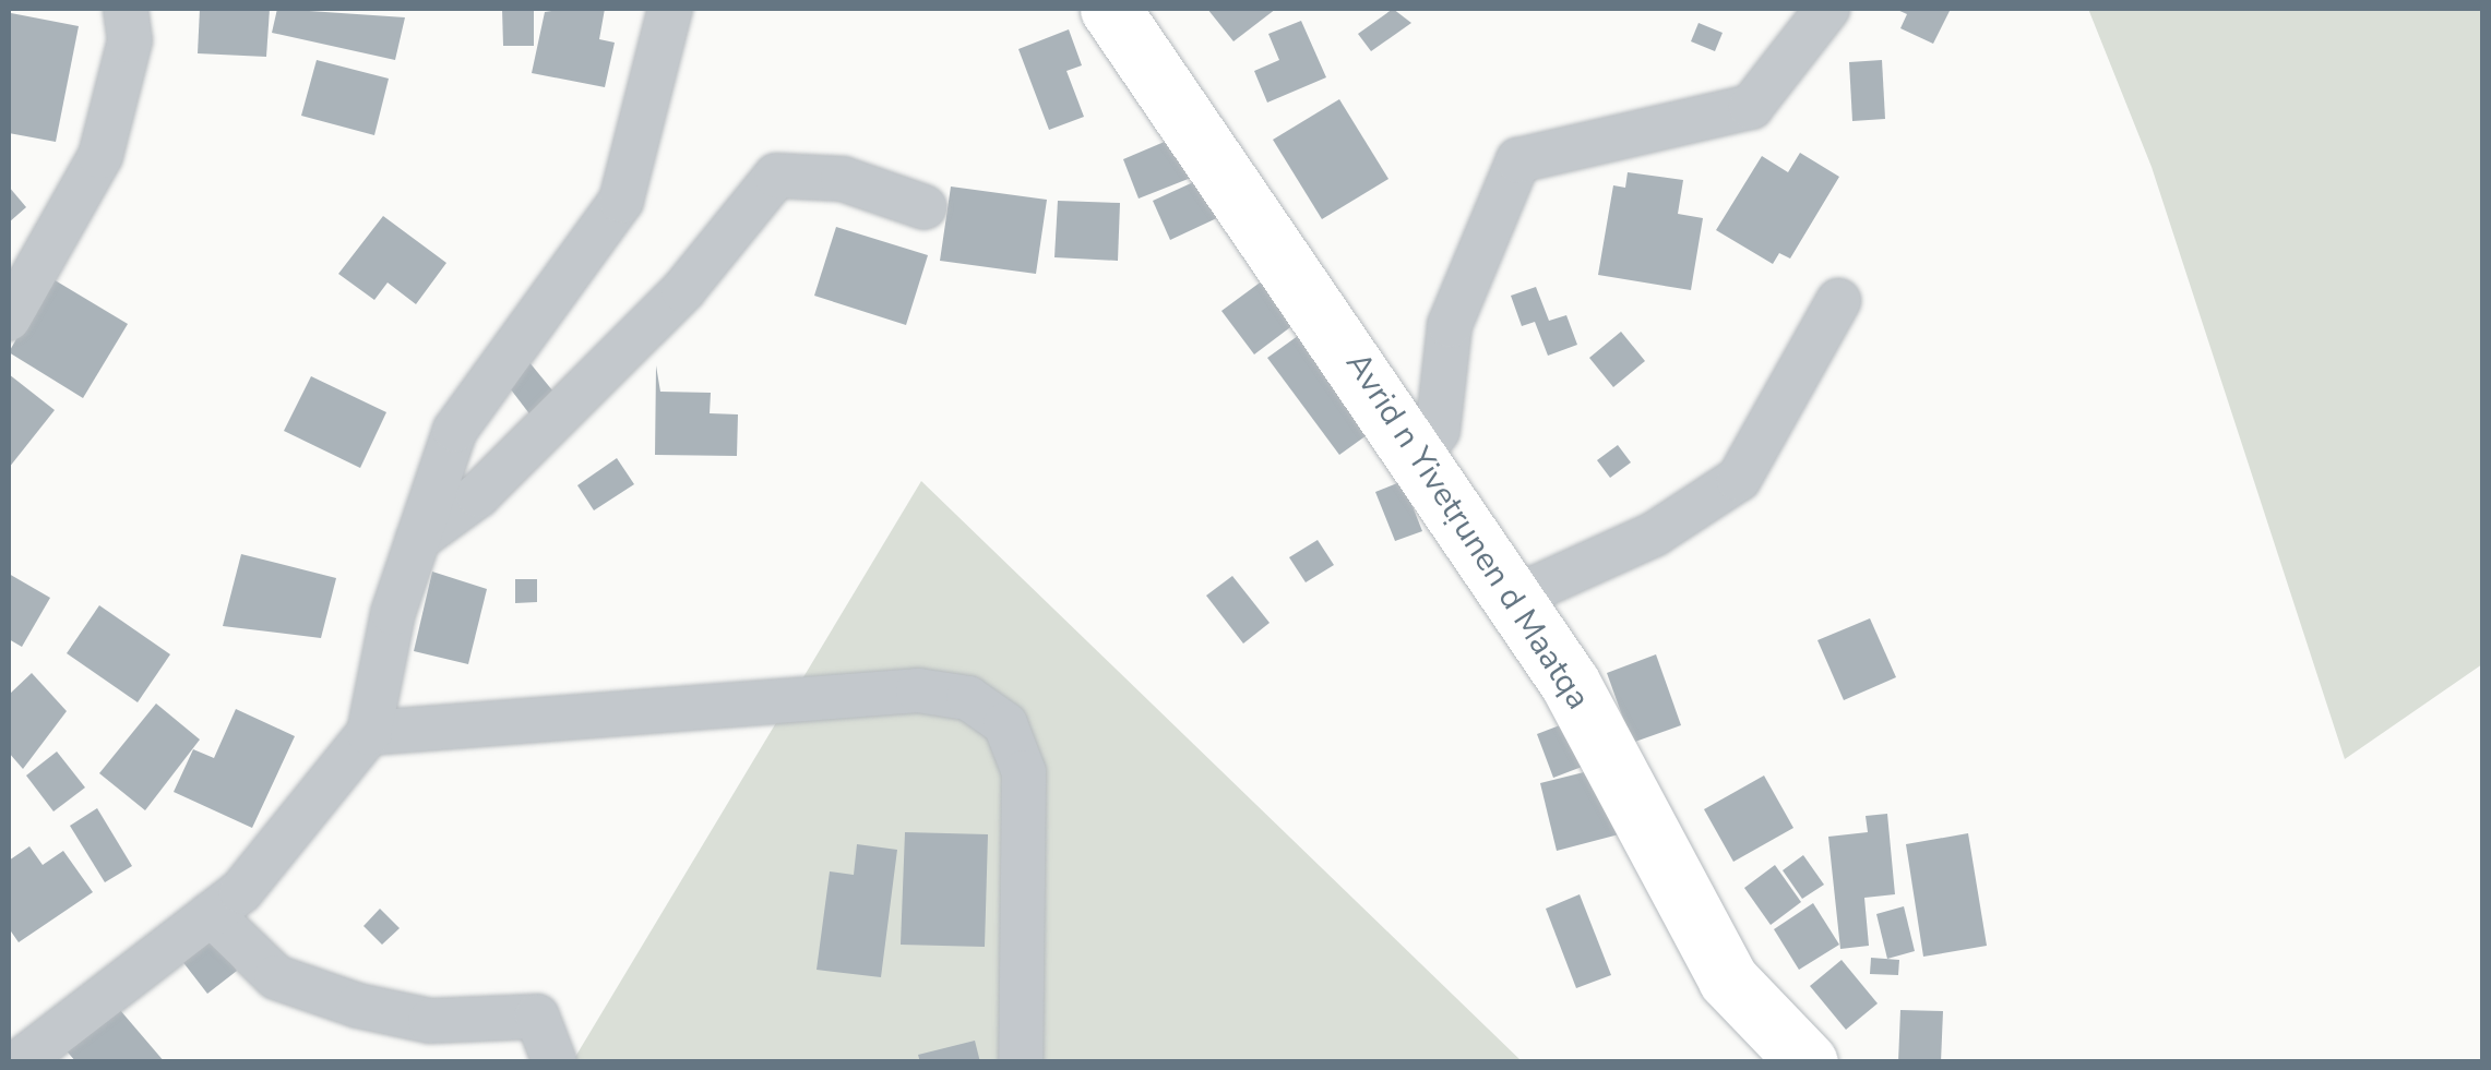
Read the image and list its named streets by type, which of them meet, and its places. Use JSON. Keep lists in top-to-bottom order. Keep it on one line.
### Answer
{"streets":{"main road":["Avrid n Yivetṛunen d Maatqa"]}}
